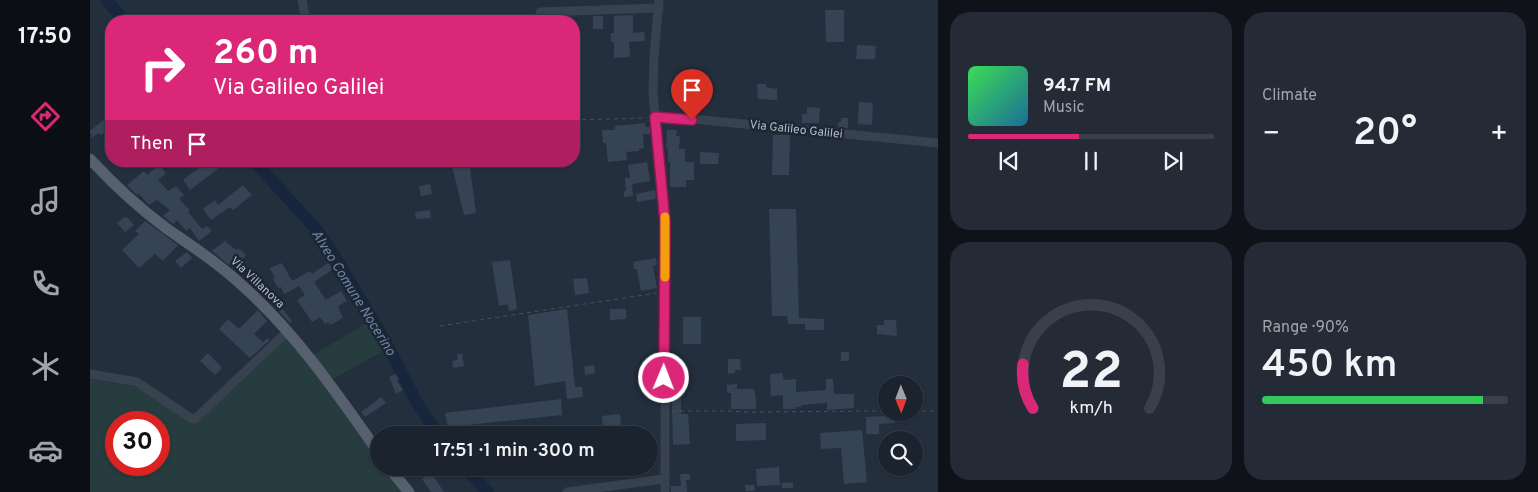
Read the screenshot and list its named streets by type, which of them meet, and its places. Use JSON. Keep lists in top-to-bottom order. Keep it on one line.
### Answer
{"streets":{"main road":["Via Villanova"],"street":["Via Galileo Galilei"]},"water":["Alveo Comune Nocerino"],"north":"bottom","page":{"tabs":"17:50","tile":["Climate",["Range · 90%","450 km"]],"turn":["260 m","Via Galileo Galilei"],"song":["94.7 FM","Music"],"heat":["−","20°","+"],"then":"Then","limit":"30","trip":"17:51 · 1 min · 300 m","gauge":["22","km/h"]}}
